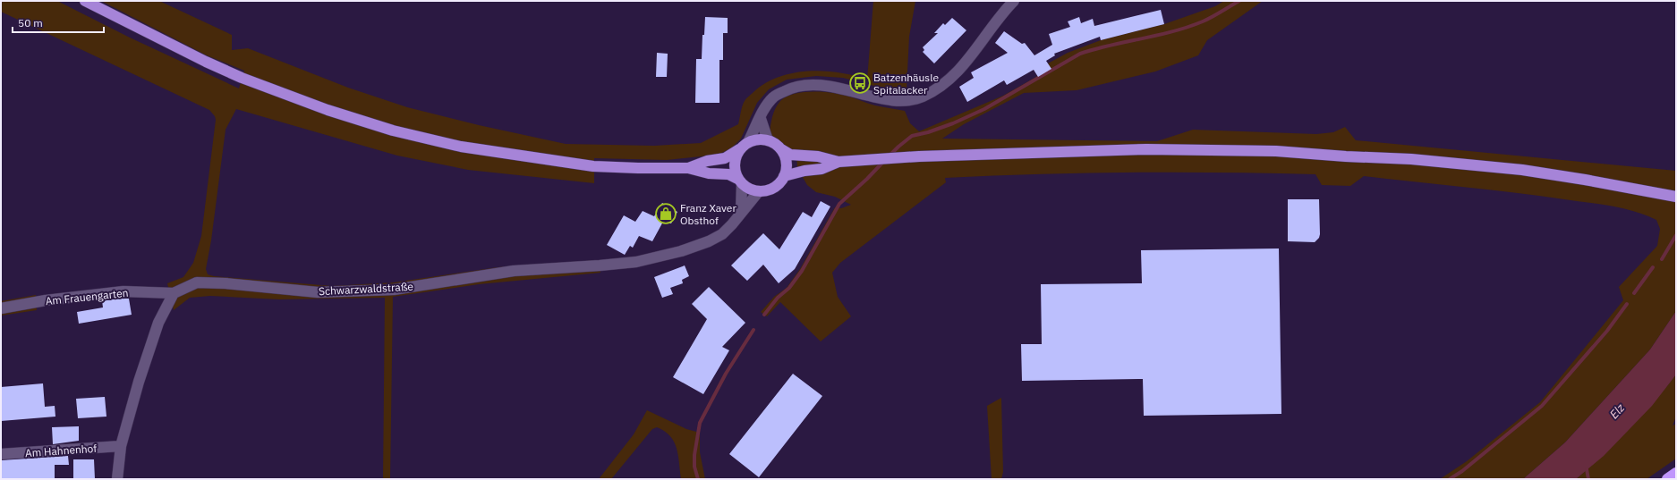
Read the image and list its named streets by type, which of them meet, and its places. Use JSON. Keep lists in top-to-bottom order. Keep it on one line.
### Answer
{"streets":{"street":["Schwarzwaldstraße","Am Frauengarten","Am Hahnenhof"]},"crossings":[["Schwarzwaldstraße","Am Frauengarten"]],"water":["Elz"],"places":{"bus stop":["Batzenhäusle Spitalacker"],"shop":["Franz Xaver Obsthof"]},"scale_bar":"50 m"}
